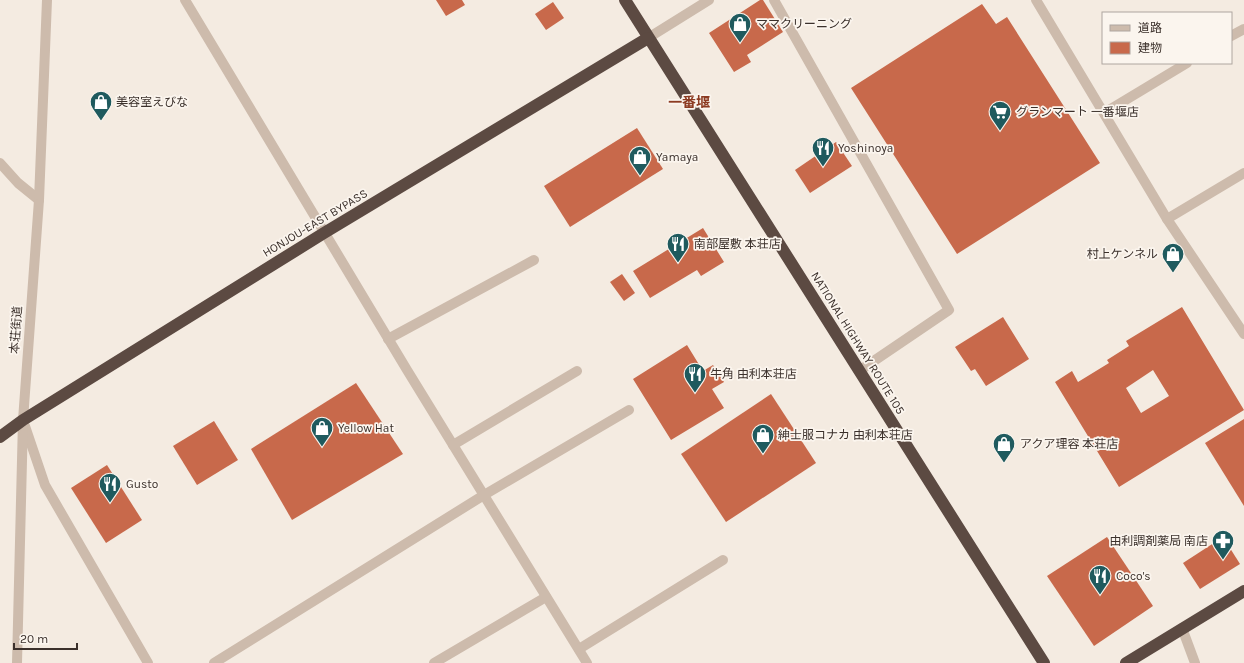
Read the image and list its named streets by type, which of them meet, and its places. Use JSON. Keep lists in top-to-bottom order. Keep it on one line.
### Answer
{"streets":{"highway":["HONJOU-EAST BYPASS","NATIONAL HIGHWAY ROUTE 105"],"street":["本荘街道"]},"crossings":[["HONJOU-EAST BYPASS","本荘街道"],["HONJOU-EAST BYPASS","NATIONAL HIGHWAY ROUTE 105"]],"districts":["一番堰"],"places":{"shop":["ママクリーニング","美容室えびな","Yamaya","村上ケンネル","Yellow Hat","紳士服コナカ 由利本荘店","アクア理容 本荘店"],"supermarket":["グランマート 一番堰店"],"restaurant":["Yoshinoya","南部屋敷 本荘店","牛角 由利本荘店","Gusto","Coco's"],"pharmacy":["由利調剤薬局 南店"]},"legend":["道路","建物"],"scale_bar":"20 m"}
